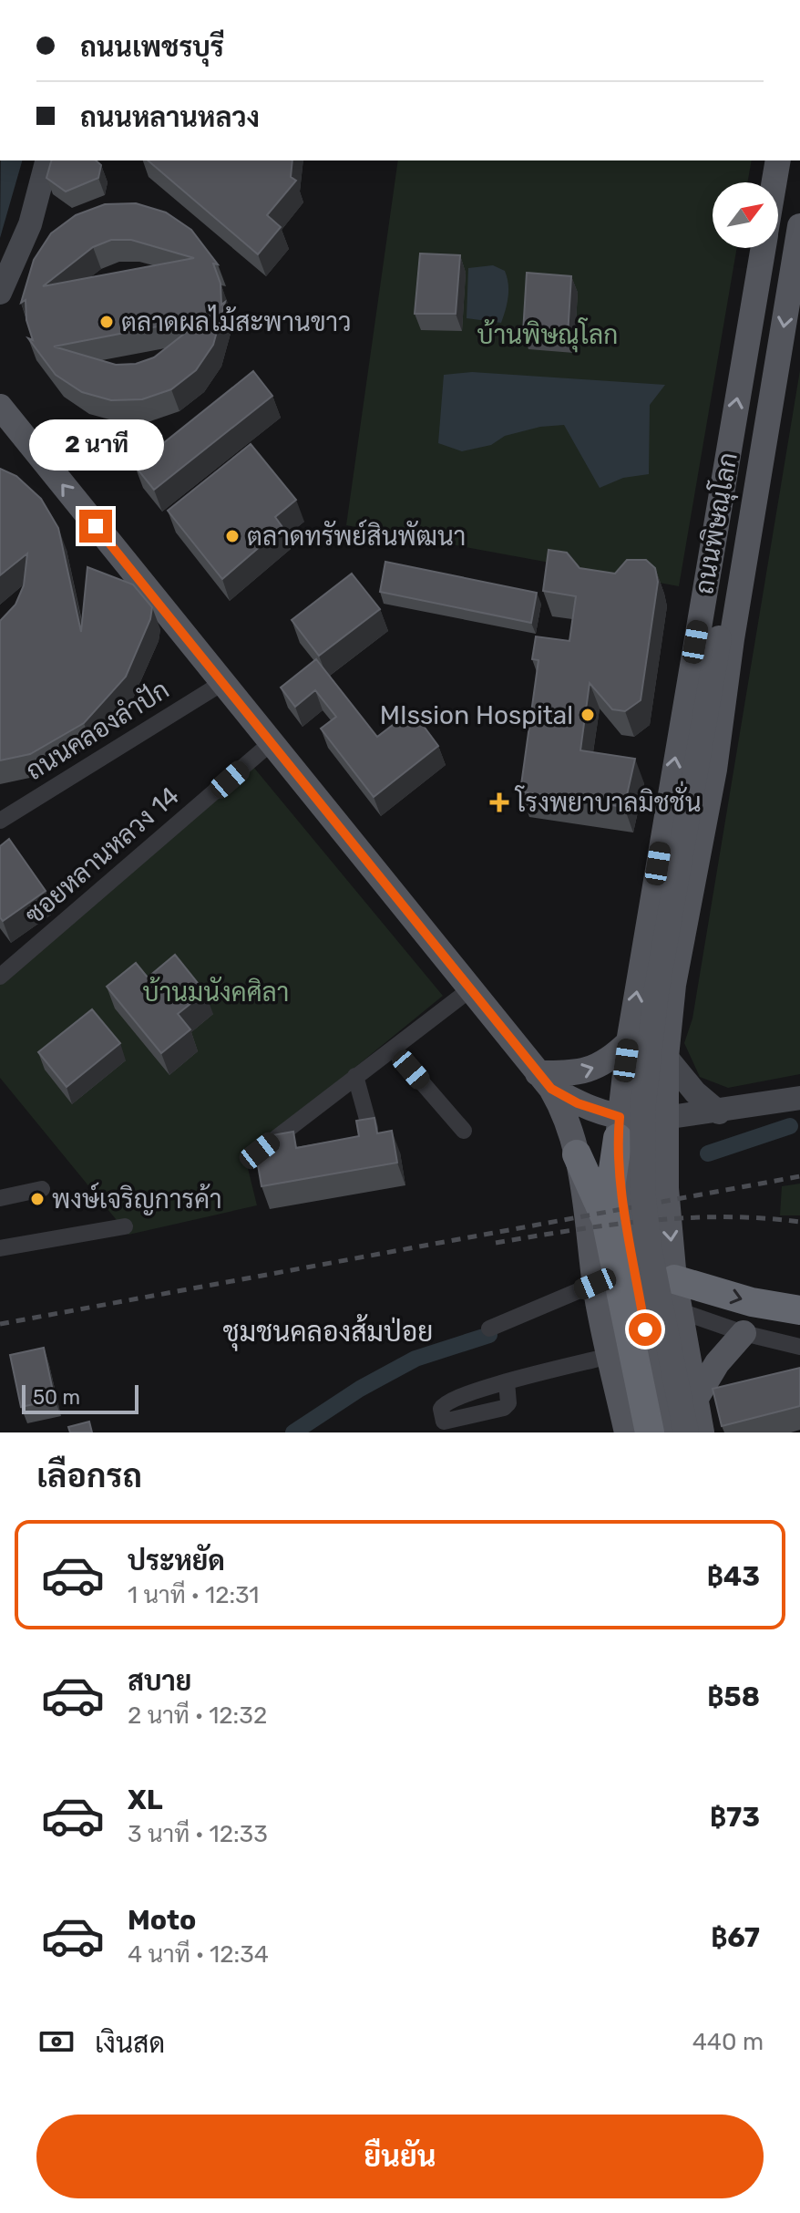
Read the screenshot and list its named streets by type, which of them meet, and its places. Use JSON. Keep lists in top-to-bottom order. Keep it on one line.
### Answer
{"streets":{"main road":["ถนนพิษณุโลก"],"street":["ถนนคลองลำปัก","ซอยหลานหลวง 14"]},"districts":["ชุมชนคลองส้มป่อย"],"parks":["บ้านพิษณุโลก","บ้านมนังคศิลา"],"places":{"other":["ตลาดผลไม้สะพานขาว","ตลาดทรัพย์สินพัฒนา","MIssion Hospital","พงษ์เจริญการค้า"],"health":["โรงพยาบาลมิชชั่น"]},"scale_bar":"50 m","north":"top right","page":{"banner":["ถนนเพชรบุรี","ถนนหลานหลวง"],"bubble":"2 นาที","scale":"50 m","heading":"เลือกรถ","list":[{"name":"ประหยัด","note":"1 นาที · 12:31","value":"฿43"},{"name":"สบาย","note":"2 นาที · 12:32","value":"฿58"},{"name":"XL","note":"3 นาที · 12:33","value":"฿73"},{"name":"Moto","note":"4 นาที · 12:34","value":"฿67"}],"pay":["เงินสด","440 m"],"buttons":"ยืนยัน"}}
